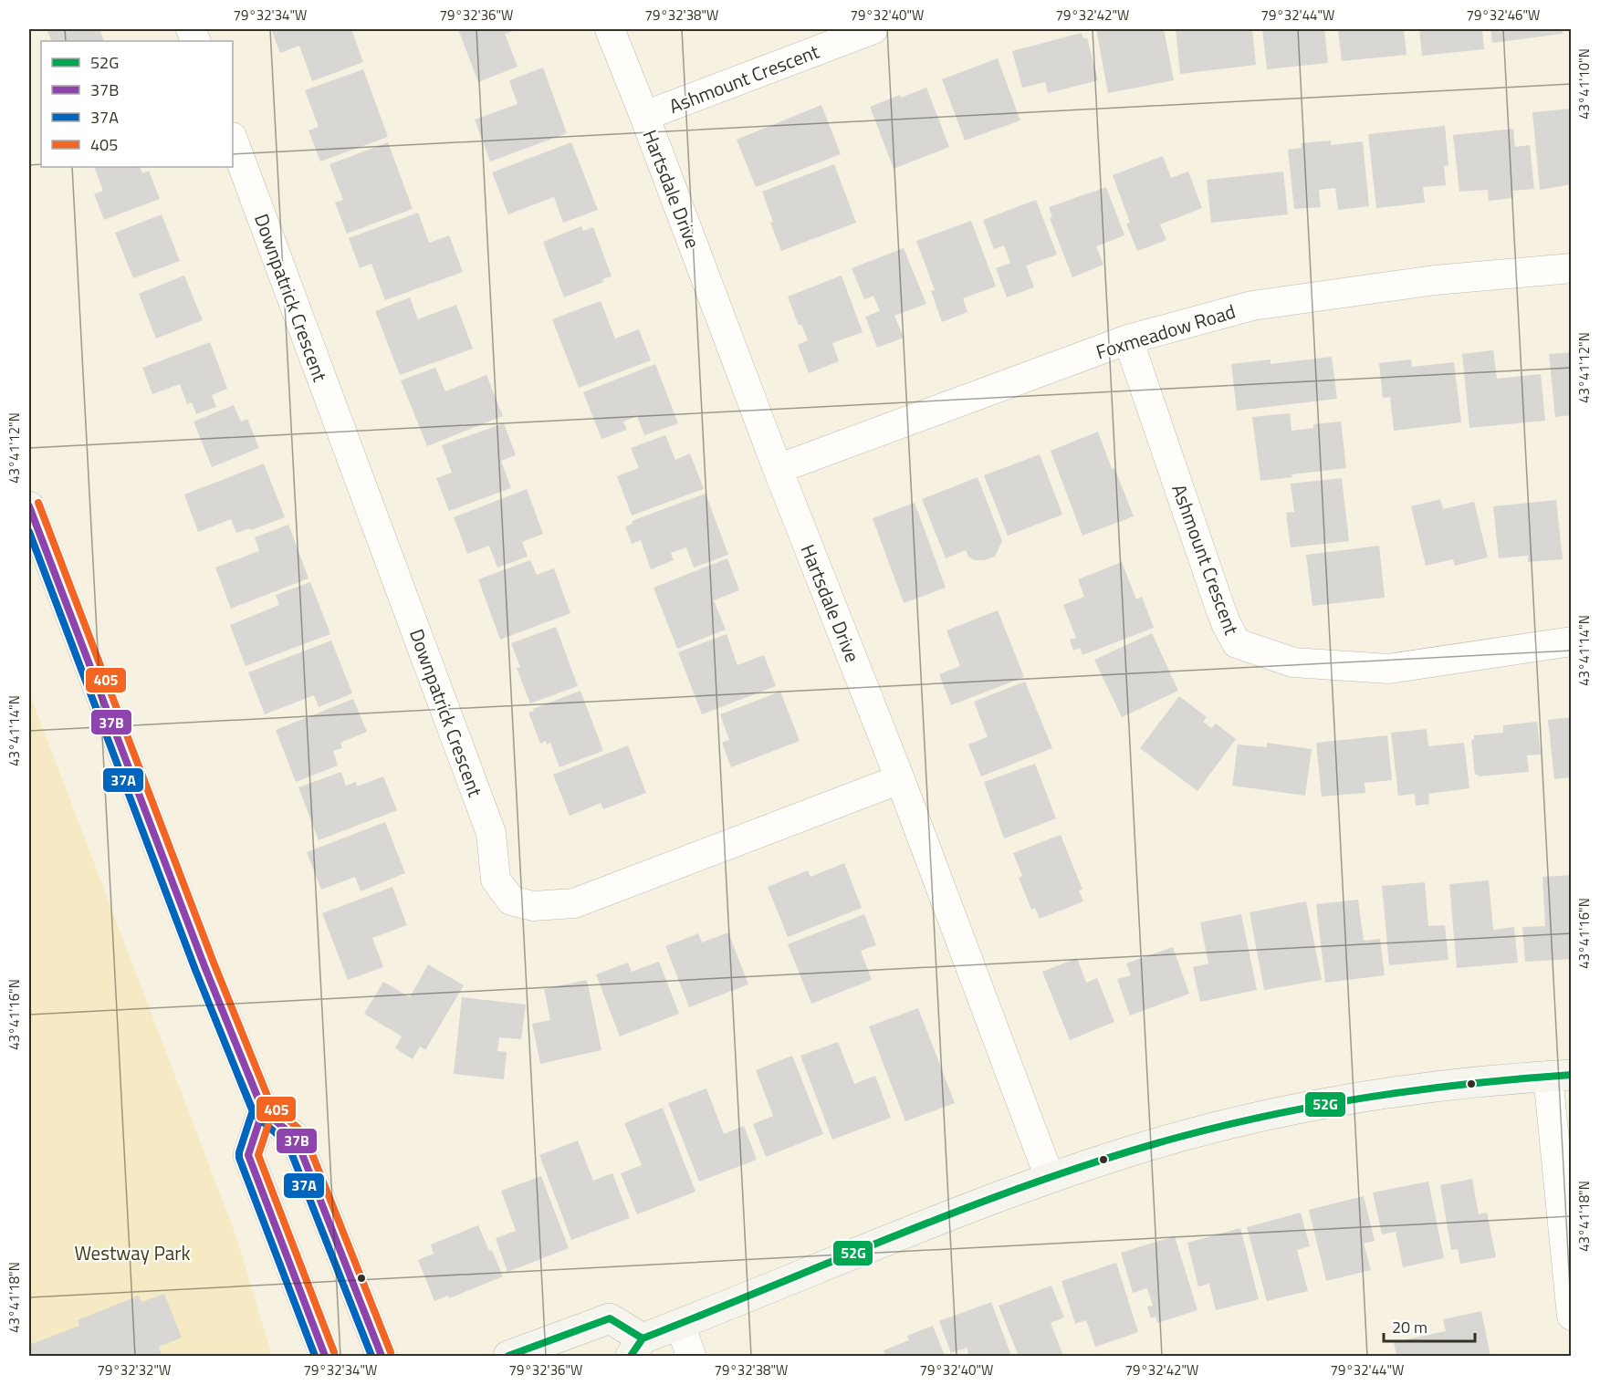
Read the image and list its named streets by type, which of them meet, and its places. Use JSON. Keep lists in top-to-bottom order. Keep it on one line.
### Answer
{"streets":{"street":["Ashmount Crescent","Hartsdale Drive","Downpatrick Crescent","Foxmeadow Road"]},"crossings":[["Ashmount Crescent","Hartsdale Drive"],["Ashmount Crescent","Foxmeadow Road"],["Hartsdale Drive","Downpatrick Crescent"],["Hartsdale Drive","Foxmeadow Road"]],"parks":["Westway Park"],"lines":["transit line 405","transit line 37B","transit line 37A","transit line 52G"],"legend":["52G","37B","37A","405"],"scale_bar":"20 m","coordinates":["79°32'34\"W","79°32'36\"W","79°32'38\"W","79°32'40\"W","79°32'42\"W","79°32'44\"W","79°32'46\"W","43°41'10\"N","43°41'12\"N","43°41'14\"N","43°41'16\"N","43°41'18\"N","79°32'32\"W"]}
